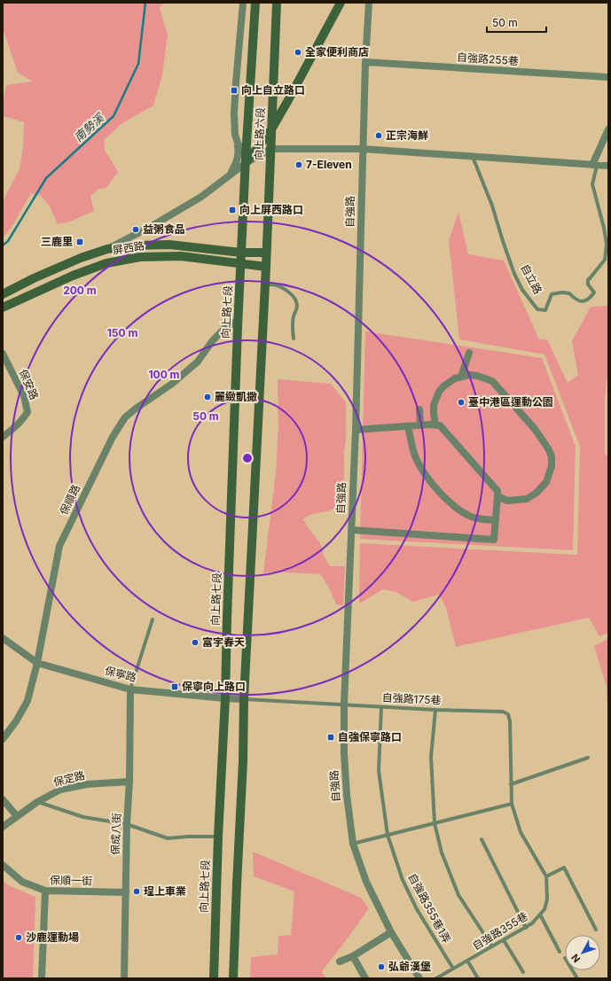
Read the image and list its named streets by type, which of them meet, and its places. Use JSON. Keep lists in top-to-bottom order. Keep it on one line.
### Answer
{"streets":{"main road":["向上路六段","屏西路","向上路七段"],"street":["自強路255巷","自強路","自立路","保安路","保順路","保寧路","保定路","保成八街","保順一街"],"lane":["自強路175巷","自強路355巷1弄","自強路355巷"]},"crossings":[["自強路255巷","自強路"],["向上路六段","屏西路"],["向上路六段","向上路七段"],["自強路","自強路175巷"],["屏西路","向上路七段"],["向上路七段","保順路"],["向上路七段","保寧路"],["保順路","保寧路"],["保寧路","自強路175巷"],["保寧路","保成八街"],["自強路175巷","自強路355巷1弄"],["自強路175巷","自強路355巷"],["保定路","保成八街"],["保成八街","保順一街"],["自強路355巷1弄","自強路355巷"]],"water":["南勢溪"],"places":{"other":["全家便利商店","正宗海鮮","7-Eleven","益粥食品","麗緻凱撒","臺中港區運動公園","富宇春天","珵上車業","沙鹿運動場","弘爺漢堡"],"transit":["向上自立路口","向上屏西路口","三鹿里","保寧向上路口","自強保寧路口"]},"scale_bar":"50 m","north":"bottom left","rings":["200 m","150 m","100 m","50 m"]}
